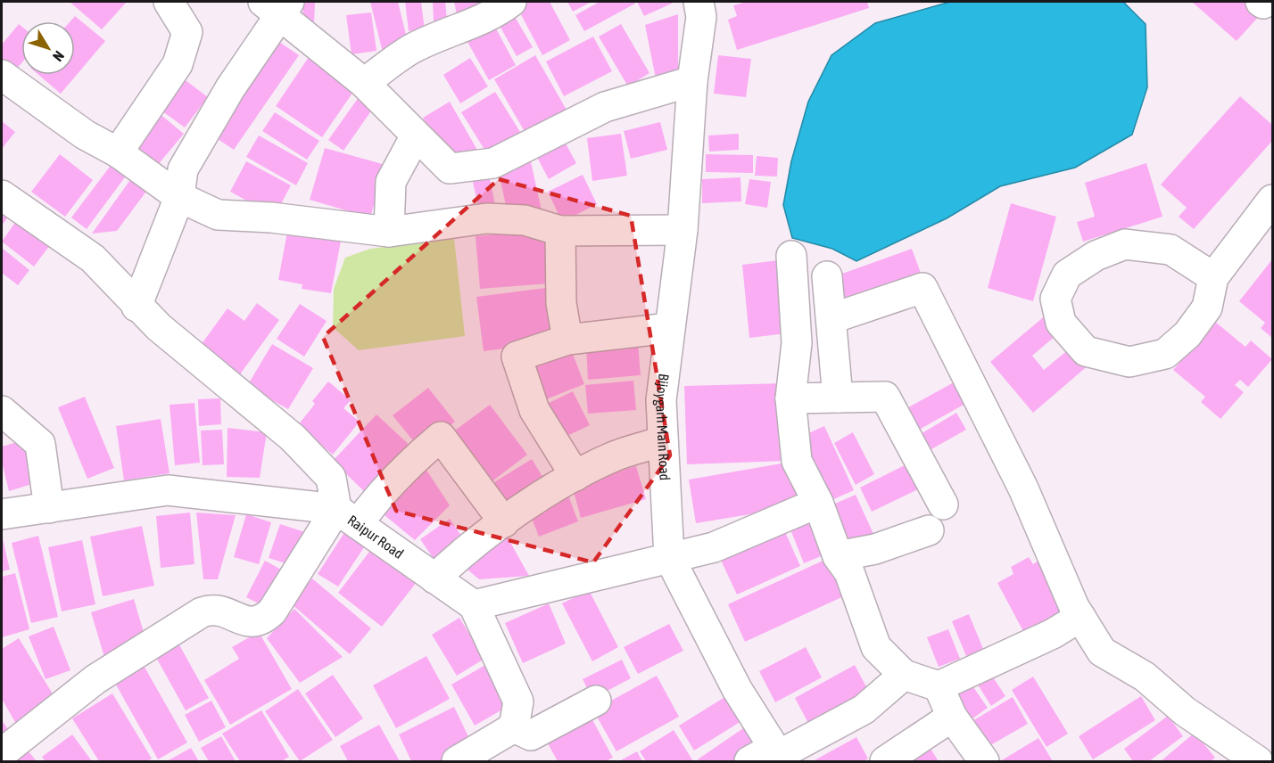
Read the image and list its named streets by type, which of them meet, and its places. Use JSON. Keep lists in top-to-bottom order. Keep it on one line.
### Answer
{"streets":{"street":["Bijoygarh Main Road","Raipur Road"]},"north":"bottom right"}
